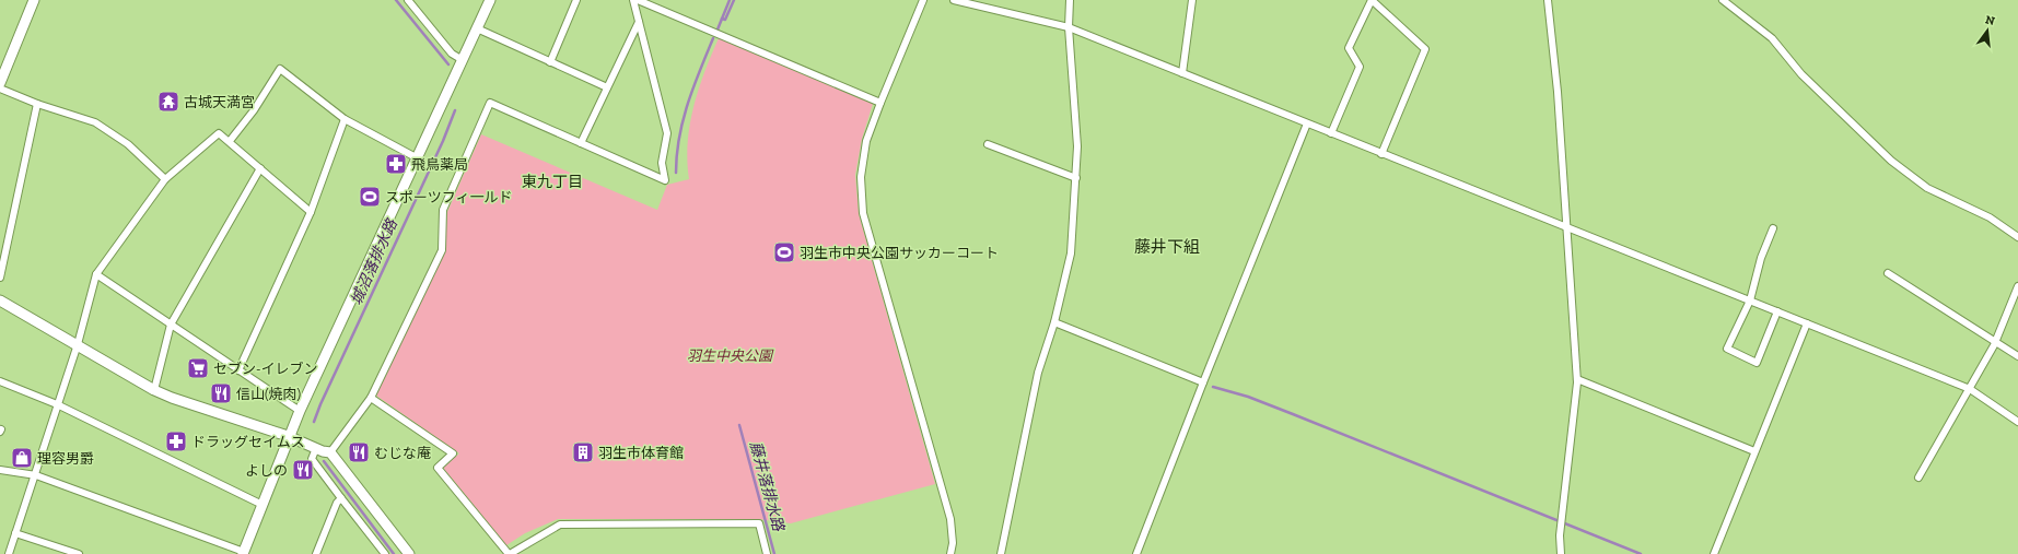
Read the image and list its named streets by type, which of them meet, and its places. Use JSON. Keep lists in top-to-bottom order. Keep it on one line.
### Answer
{"districts":["東九丁目","藤井下組"],"water":["城沼落排水路","藤井落排水路"],"parks":["羽生中央公園"],"places":{"temple":["古城天満宮"],"pharmacy":["飛鳥薬局","ドラッグセイムス"],"sports":["スポーツフィ一ルド","羽生市中央公園サッカーコート"],"supermarket":["セブン-イレブン"],"restaurant":["信山(焼肉)","むじな庵","よしの"],"building":["羽生市体育館"],"shop":["理容男爵"]},"north":"top"}
